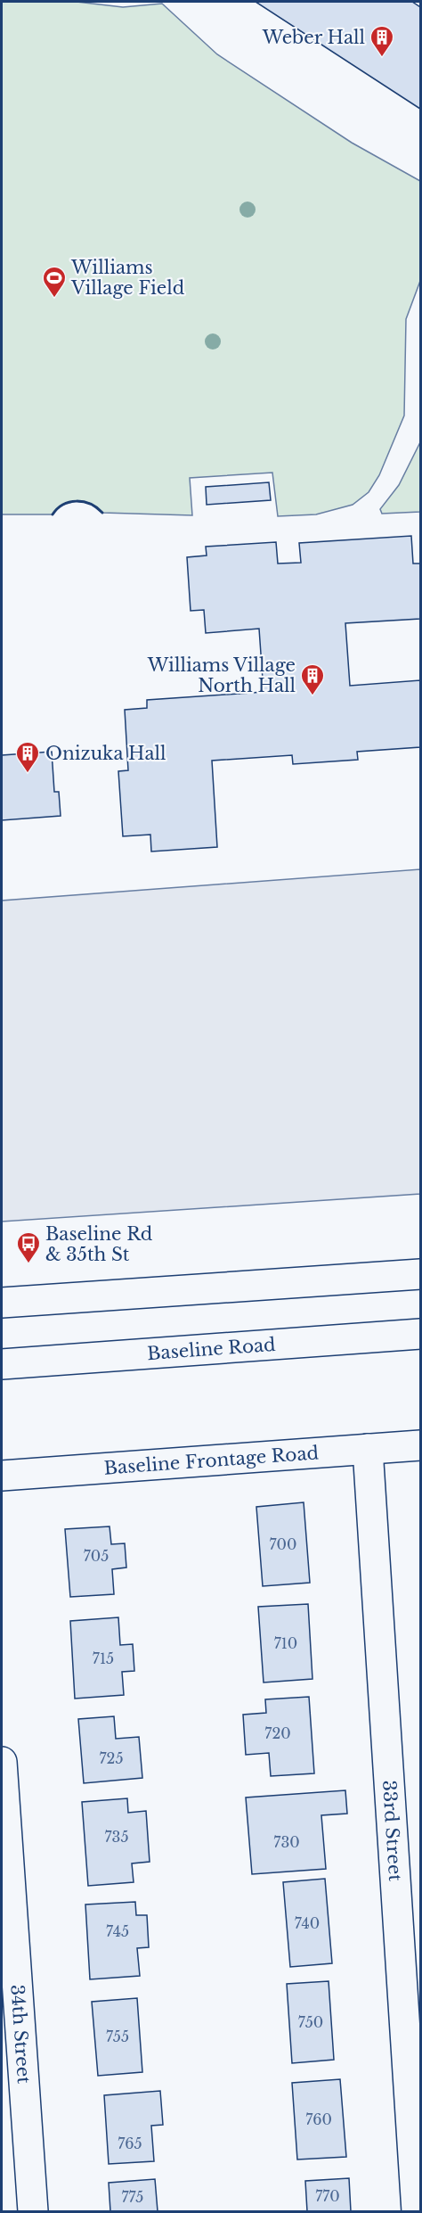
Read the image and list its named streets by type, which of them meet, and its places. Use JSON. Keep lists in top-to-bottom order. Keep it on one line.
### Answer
{"streets":{"street":["Baseline Road","Baseline Frontage Road","33rd Street","34th Street"]},"crossings":[["Baseline Frontage Road","33rd Street"]],"places":{"building":["Weber Hall","Williams Village North Hall","Onizuka Hall"],"sports":["Williams Village Field"],"bus stop":["Baseline Rd & 35th St"]},"house_numbers":["700","705","710","715","720","725","735","730","740","745","750","755","760","765","770","775"]}
